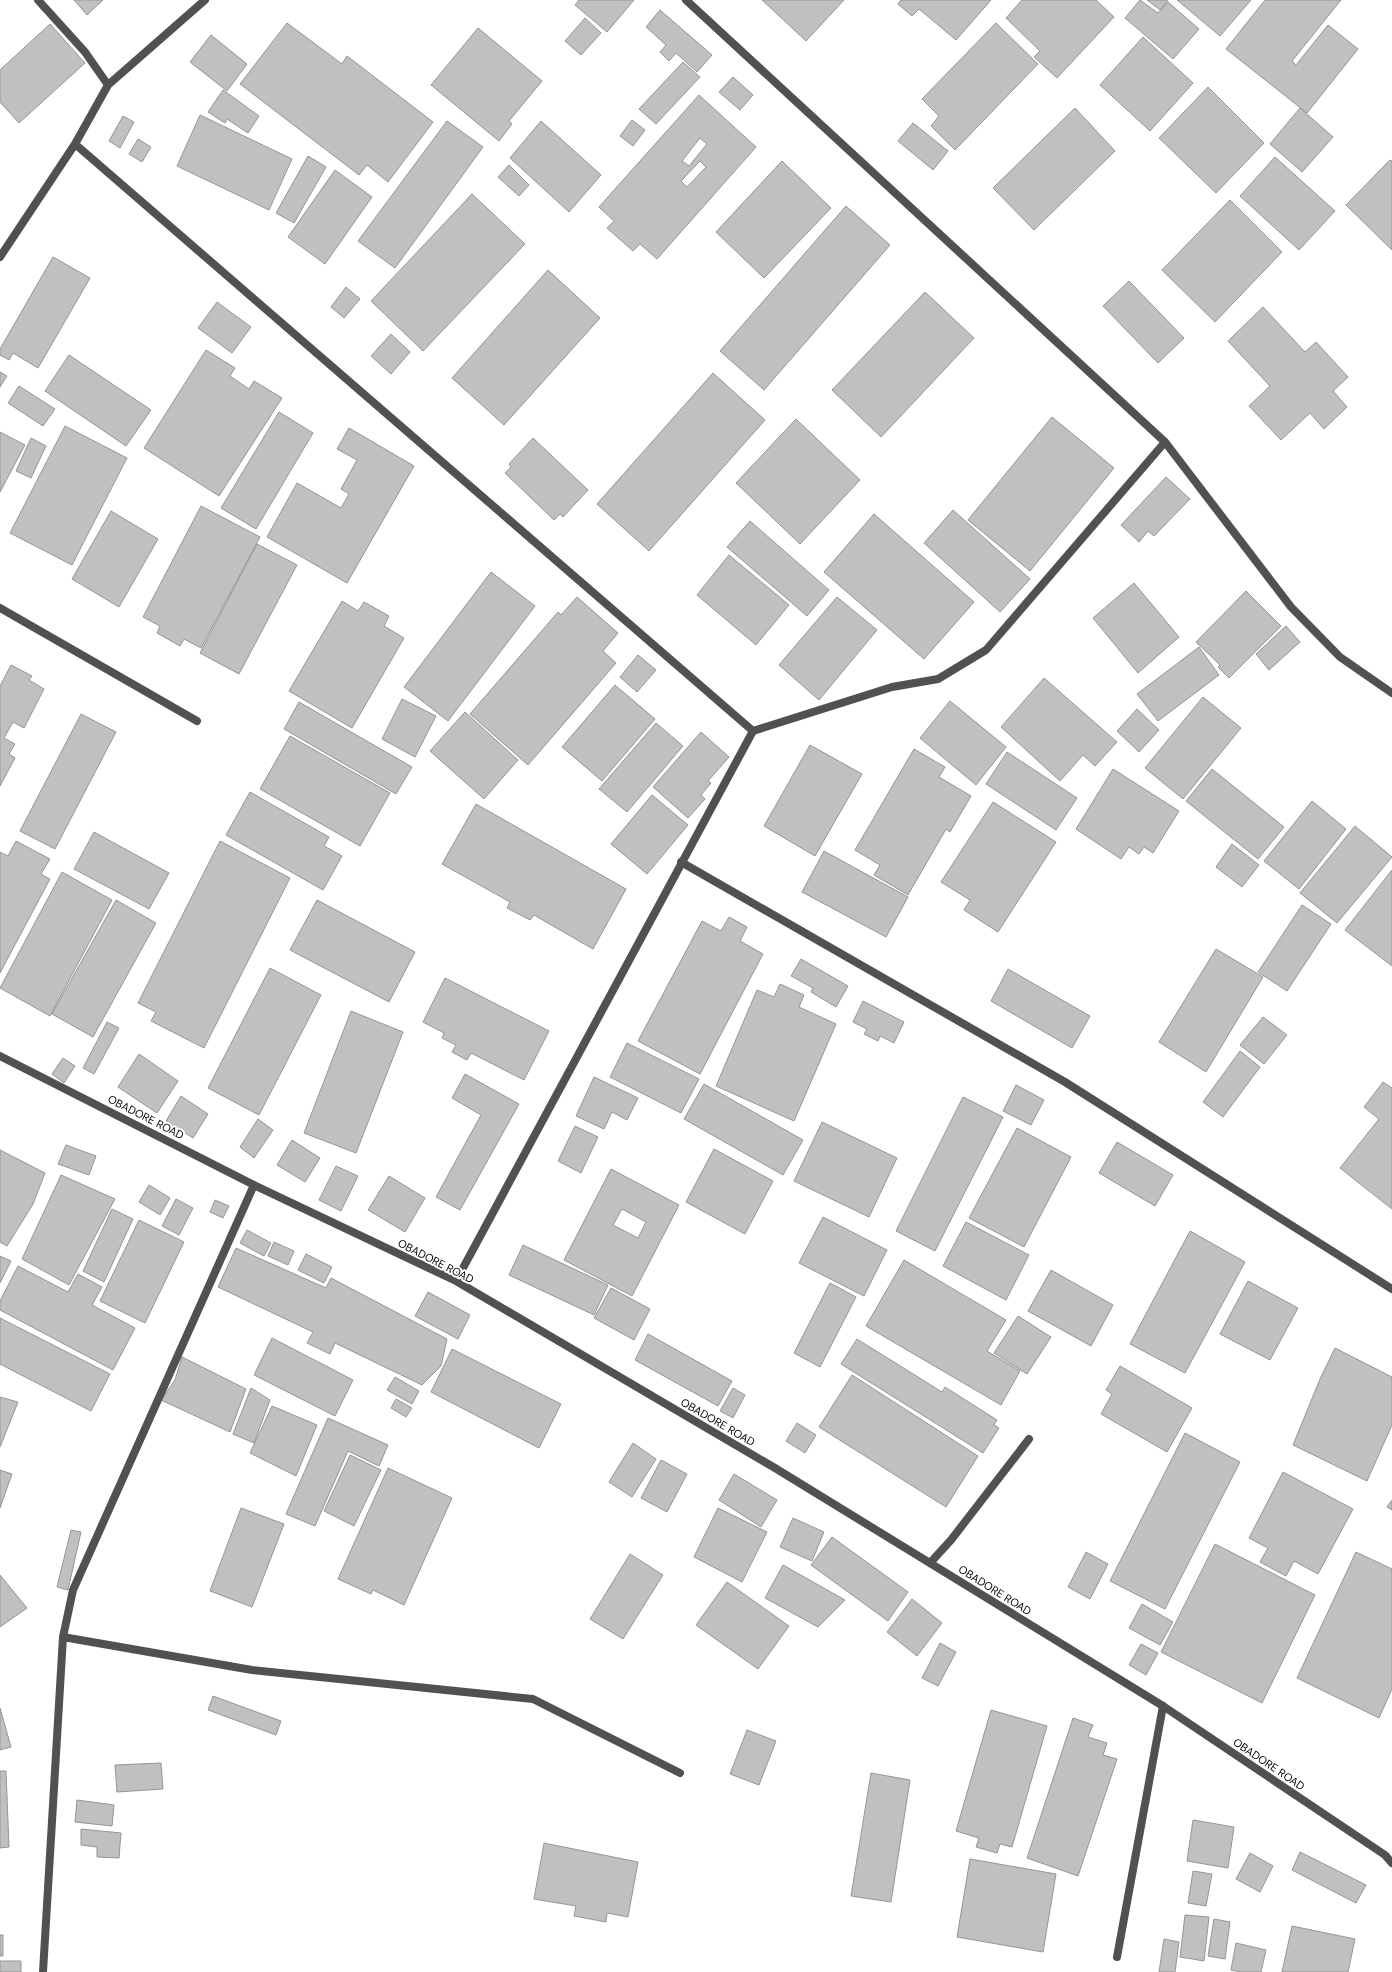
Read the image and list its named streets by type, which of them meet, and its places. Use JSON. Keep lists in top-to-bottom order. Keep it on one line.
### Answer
{"streets":{"street":["OBADORE ROAD"]}}
